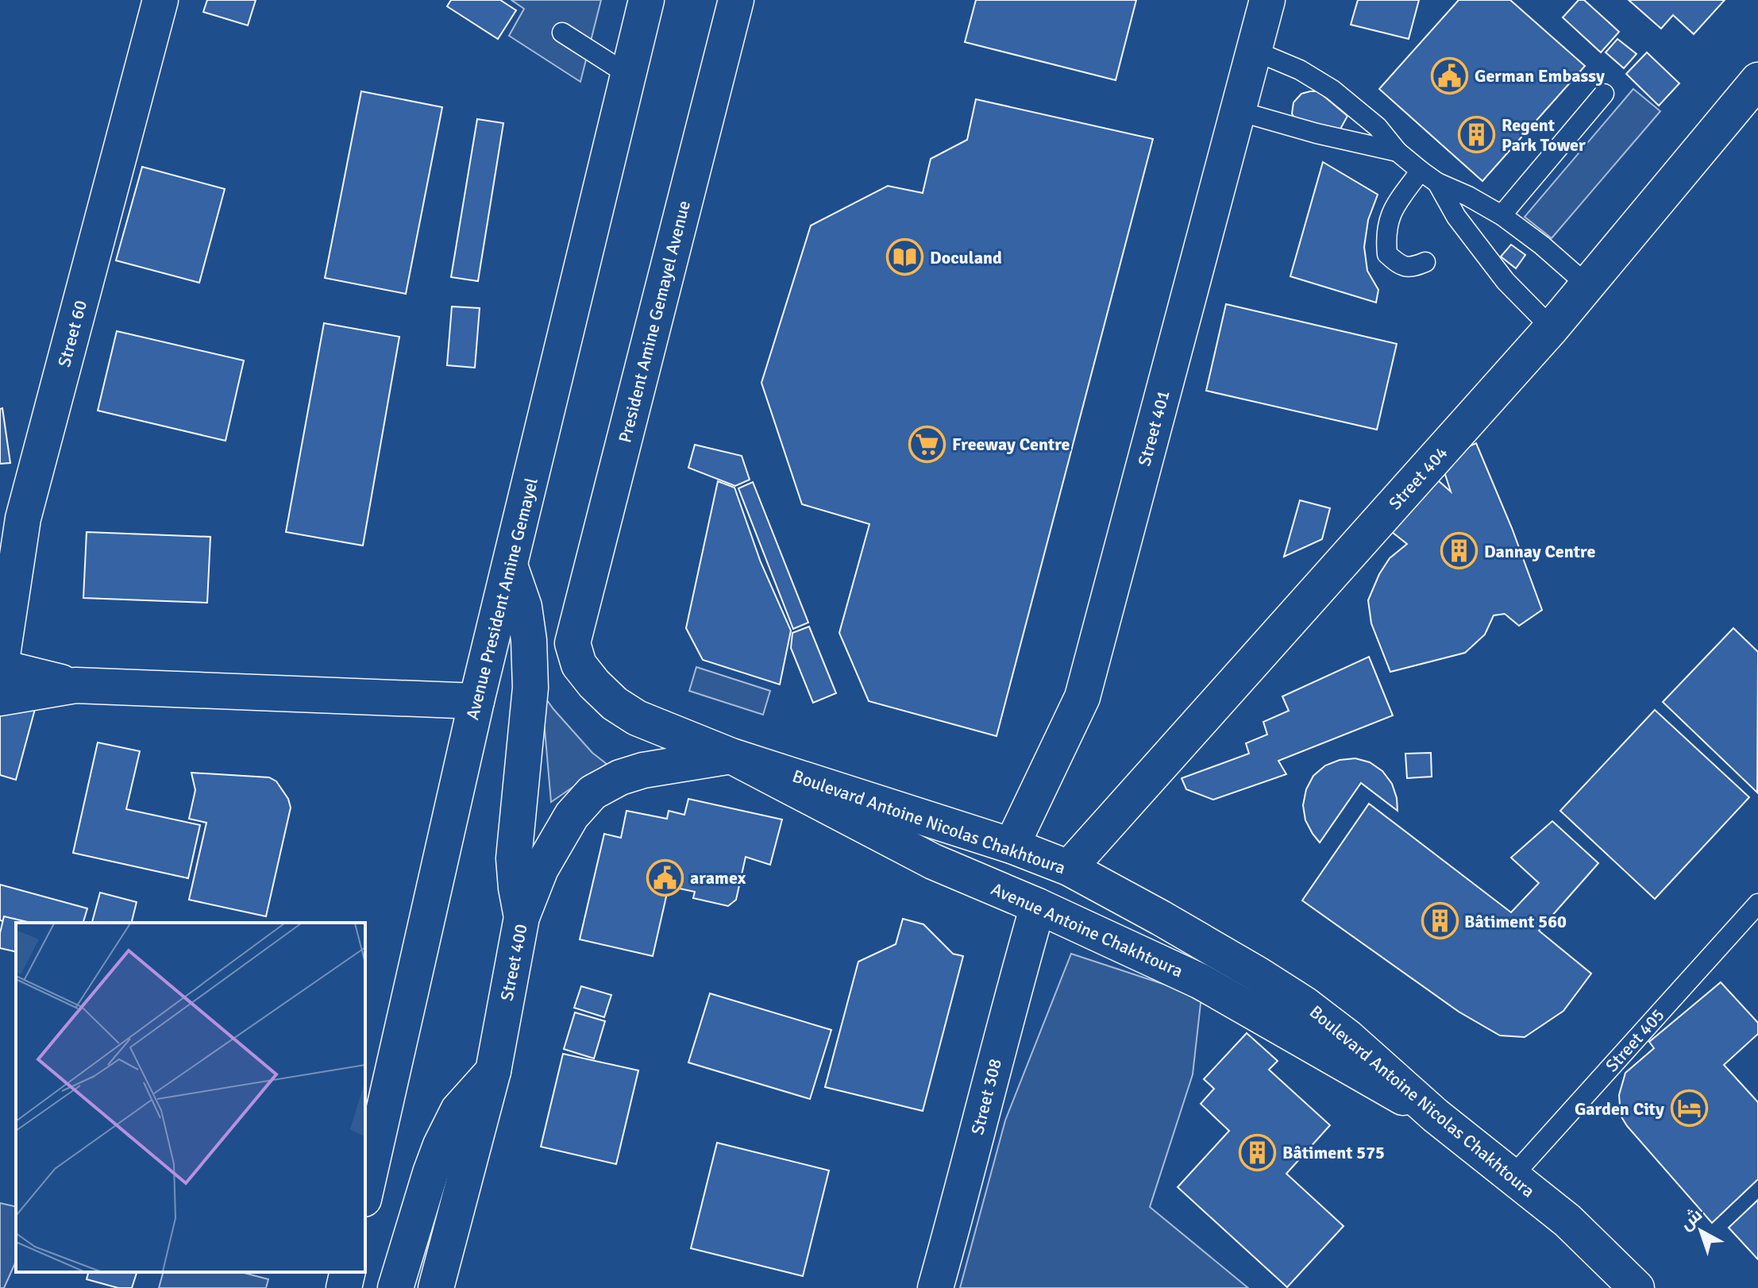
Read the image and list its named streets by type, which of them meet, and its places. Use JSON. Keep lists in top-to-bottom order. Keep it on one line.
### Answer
{"streets":{"main road":["President Amine Gemayel Avenue","Street 60","Street 401","Street 404","Avenue President Amine Gemayel","Boulevard Antoine Nicolas Chakhtoura","Avenue Antoine Chakhtoura","Street 400","Street 308"],"lane":["Street 405"]},"crossings":[["President Amine Gemayel Avenue","Boulevard Antoine Nicolas Chakhtoura"],["President Amine Gemayel Avenue","Avenue Antoine Chakhtoura"],["President Amine Gemayel Avenue","Street 400"],["Street 401","Boulevard Antoine Nicolas Chakhtoura"],["Street 404","Boulevard Antoine Nicolas Chakhtoura"],["Boulevard Antoine Nicolas Chakhtoura","Avenue Antoine Chakhtoura"],["Boulevard Antoine Nicolas Chakhtoura","Street 400"],["Boulevard Antoine Nicolas Chakhtoura","Street 405"],["Avenue Antoine Chakhtoura","Street 400"],["Avenue Antoine Chakhtoura","Street 308"]],"places":{"public building":["German Embassy","aramex"],"building":["Regent Park Tower","Dannay Centre","Bâtiment 560","Bâtiment 575"],"library":["Doculand"],"supermarket":["Freeway Centre"],"hotel":["Garden City"]},"north":"top left"}
